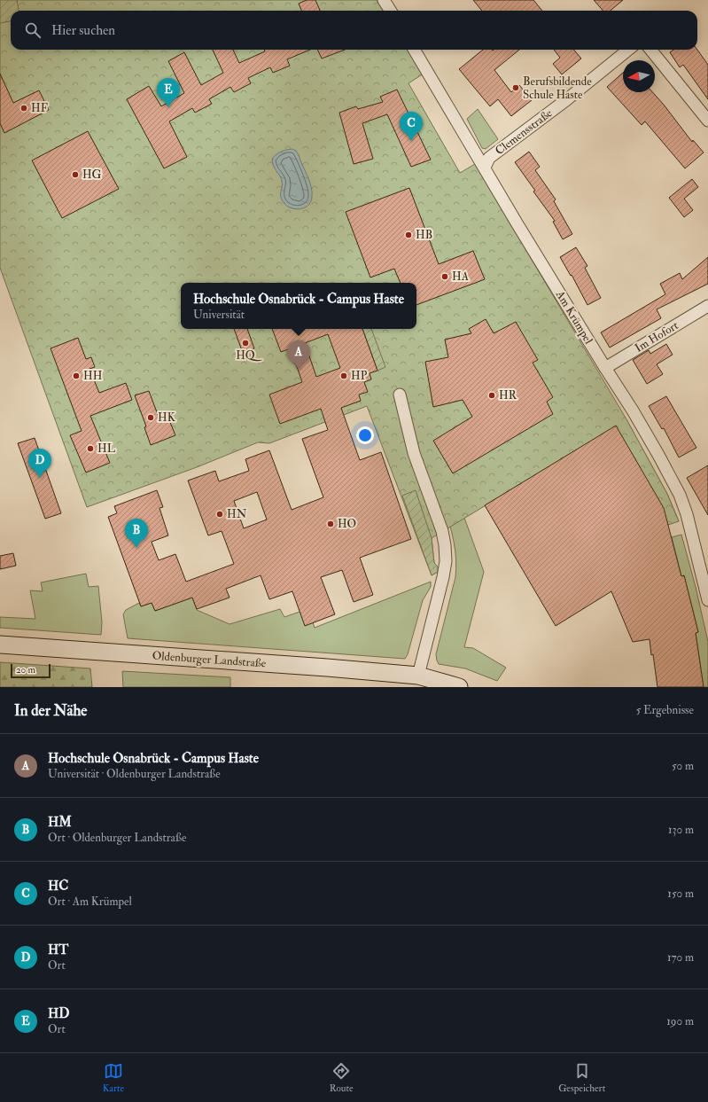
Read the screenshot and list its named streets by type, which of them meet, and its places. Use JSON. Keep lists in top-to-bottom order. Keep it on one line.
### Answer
{"streets":{"street":["Clemensstraße","Am Krümpel","Im Hofort","Oldenburger Landstraße"]},"crossings":[["Clemensstraße","Am Krümpel"],["Am Krümpel","Im Hofort"]],"places":["Berufsbildende Schule Haste","HF","HG","HB","HA","HQ","HH","HP","HR","HK","HL","HN","HO"],"scale_bar":"20 m","north":"left","page":{"search":"Hier suchen","pins":["E","C","A","D","B"],"popup":["Hochschule Osnabrück - Campus Haste","Universität"],"scale":"20 m","heading":["In der Nähe","5 Ergebnisse"],"list":[{"mark":"A","name":"Hochschule Osnabrück - Campus Haste","note":"Universität · Oldenburger Landstraße","value":"50 m"},{"mark":"B","name":"HM","note":"Ort · Oldenburger Landstraße","value":"130 m"},{"mark":"C","name":"HC","note":"Ort · Am Krümpel","value":"150 m"},{"mark":"D","name":"HT","note":"Ort","value":"170 m"},{"mark":"E","name":"HD","note":"Ort","value":"190 m"}],"nav":["Karte","Route","Gespeichert"]}}
